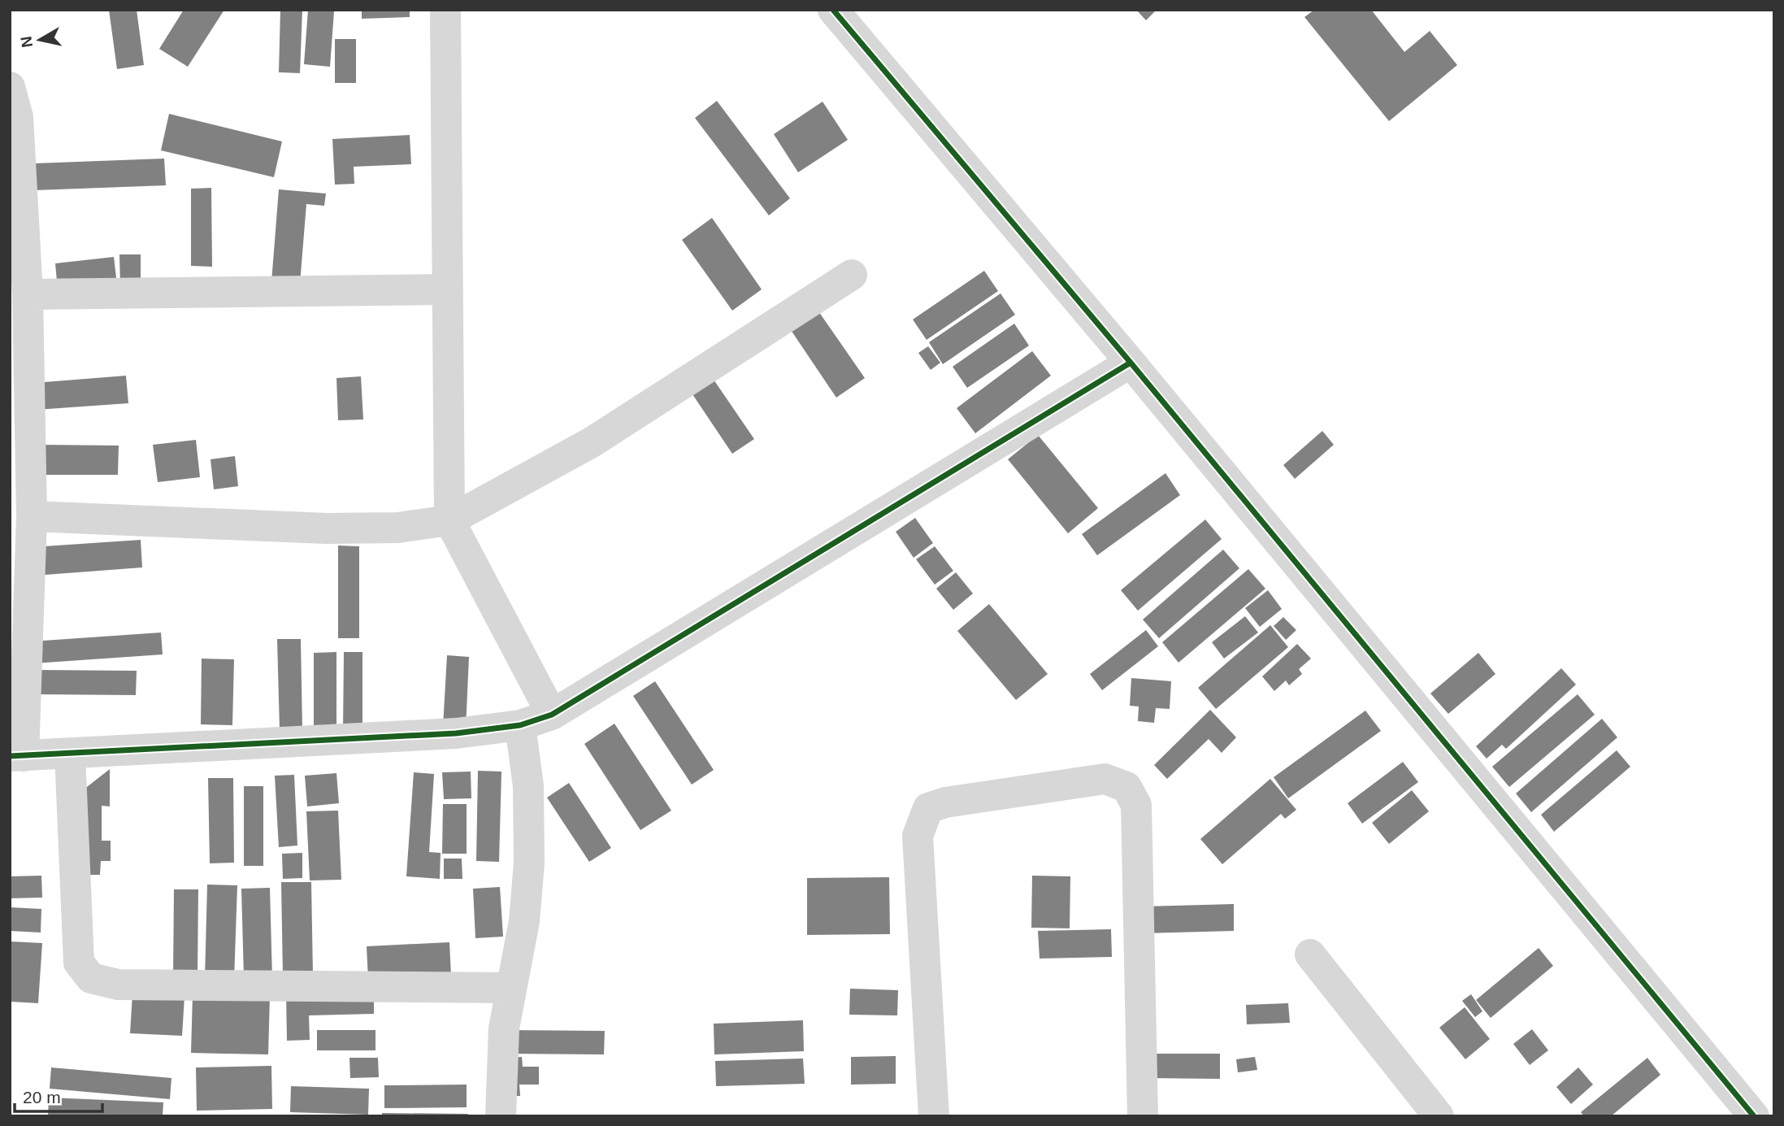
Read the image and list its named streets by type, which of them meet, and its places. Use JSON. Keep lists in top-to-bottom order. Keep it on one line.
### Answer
{"scale_bar":"20 m","north":"left"}
